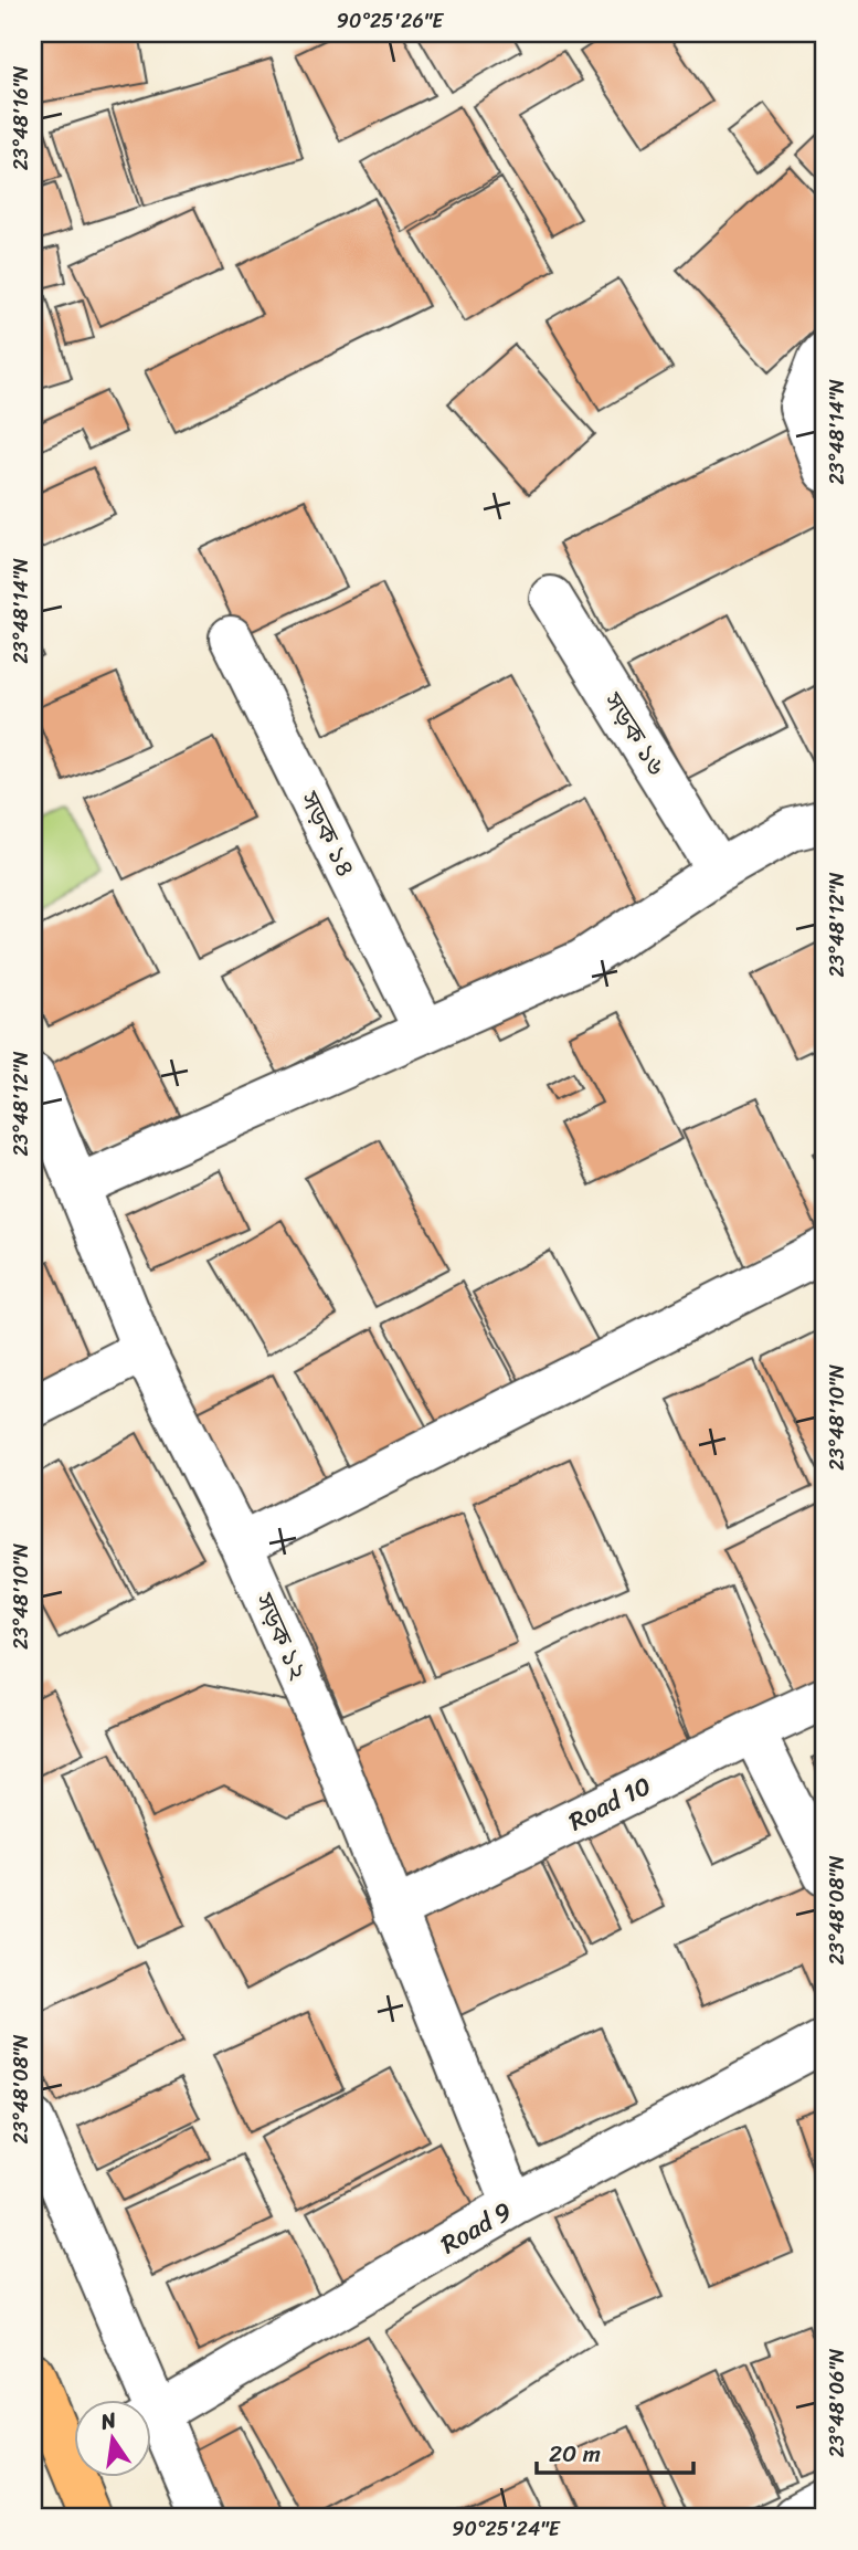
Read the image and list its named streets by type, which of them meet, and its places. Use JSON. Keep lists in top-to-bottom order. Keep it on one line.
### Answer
{"streets":{"street":["সড়ক ১৬","সড়ক ১৪","সড়ক ১২","Road 10","Road 9"]},"crossings":[["সড়ক ১২","Road 10"],["সড়ক ১২","Road 9"]],"scale_bar":"20 m","north":"top","coordinates":["90°25'26\"E","23°48'16\"N","23°48'14\"N","23°48'12\"N","23°48'10\"N","23°48'08\"N","23°48'06\"N","90°25'24\"E"]}
